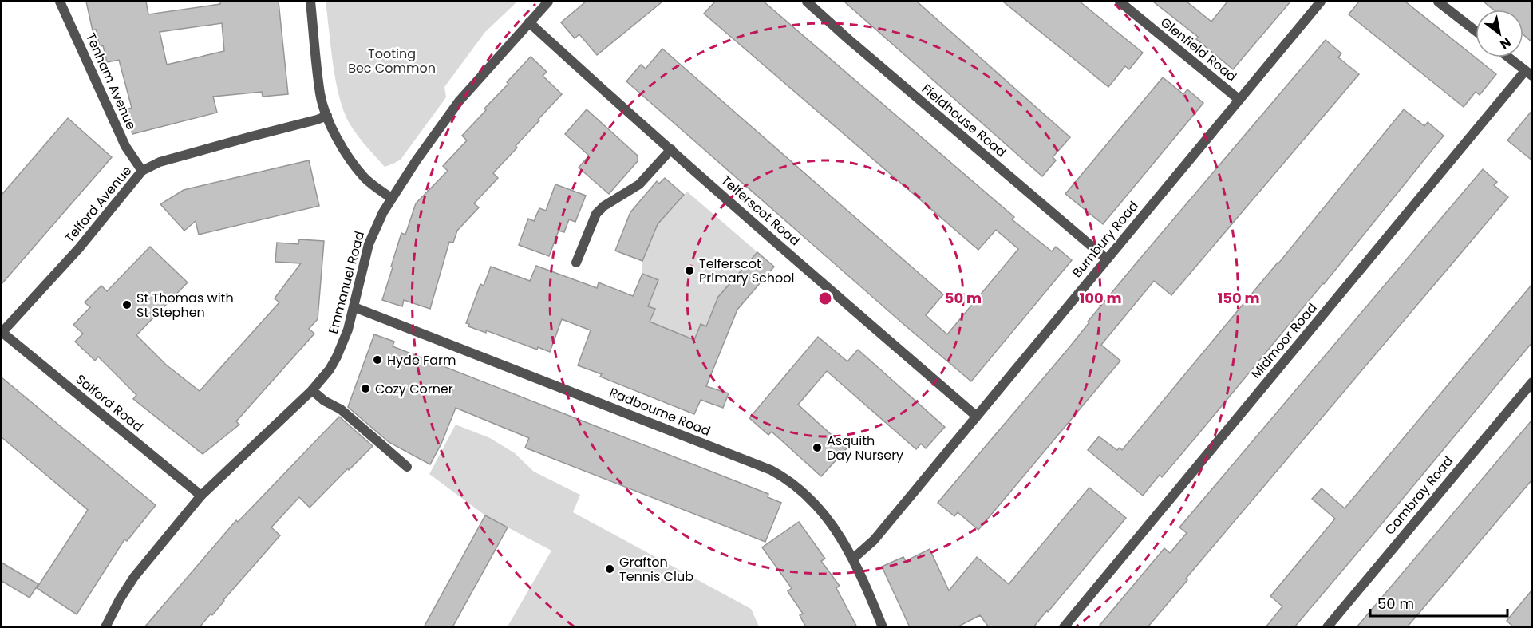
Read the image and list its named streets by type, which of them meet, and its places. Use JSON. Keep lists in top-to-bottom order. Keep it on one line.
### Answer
{"streets":{"street":["Glenfield Road","Tenham Avenue","Fieldhouse Road","Telford Avenue","Telferscot Road","Burnbury Road","Emmanuel Road","Midmoor Road","Salford Road","Radbourne Road","Cambray Road"]},"crossings":[["Glenfield Road","Burnbury Road"],["Tenham Avenue","Telford Avenue"],["Fieldhouse Road","Burnbury Road"],["Telford Avenue","Salford Road"],["Telferscot Road","Burnbury Road"],["Telferscot Road","Emmanuel Road"],["Burnbury Road","Radbourne Road"],["Emmanuel Road","Salford Road"],["Emmanuel Road","Radbourne Road"]],"parks":["Tooting Bec Common"],"places":["Telferscot Primary School","St Thomas with St Stephen","Hyde Farm","Cozy Corner","Asquith Day Nursery","Grafton Tennis Club"],"scale_bar":"50 m","north":"bottom right","rings":["50 m","100 m","150 m"]}
